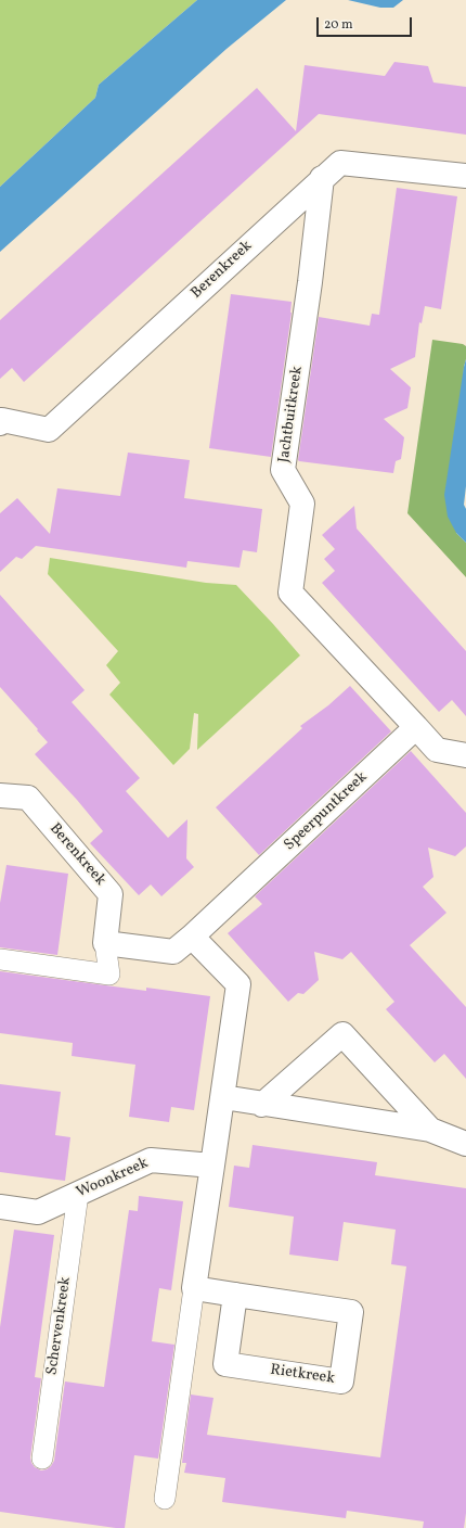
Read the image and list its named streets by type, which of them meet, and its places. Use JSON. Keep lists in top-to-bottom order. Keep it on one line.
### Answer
{"streets":{"street":["Berenkreek","Jachtbuitkreek","Speerpuntkreek","Woonkreek","Schervenkreek","Rietkreek"]},"crossings":[["Berenkreek","Jachtbuitkreek"],["Jachtbuitkreek","Speerpuntkreek"],["Woonkreek","Schervenkreek"]],"scale_bar":"20 m"}
